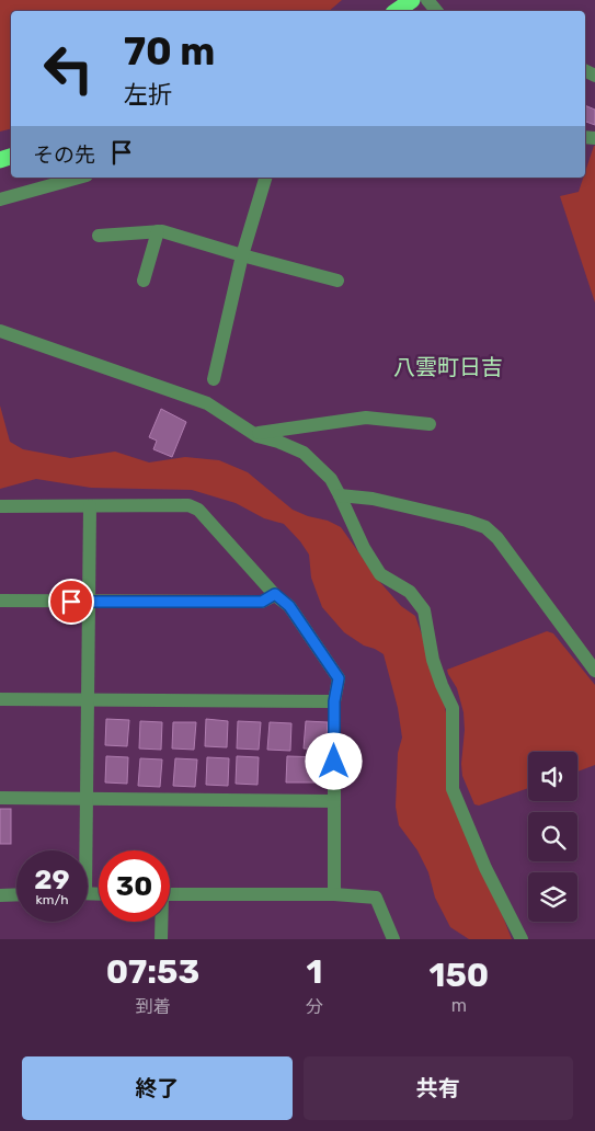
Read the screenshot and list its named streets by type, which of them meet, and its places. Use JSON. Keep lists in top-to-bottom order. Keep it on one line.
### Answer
{"districts":["八雲町日吉"],"page":{"turn":["70 m","左折"],"then":"その先","speed":"29 km/h","limit":"30","eta":["07:53","到着","1","分","150","m"],"buttons":["終了","共有"]}}
